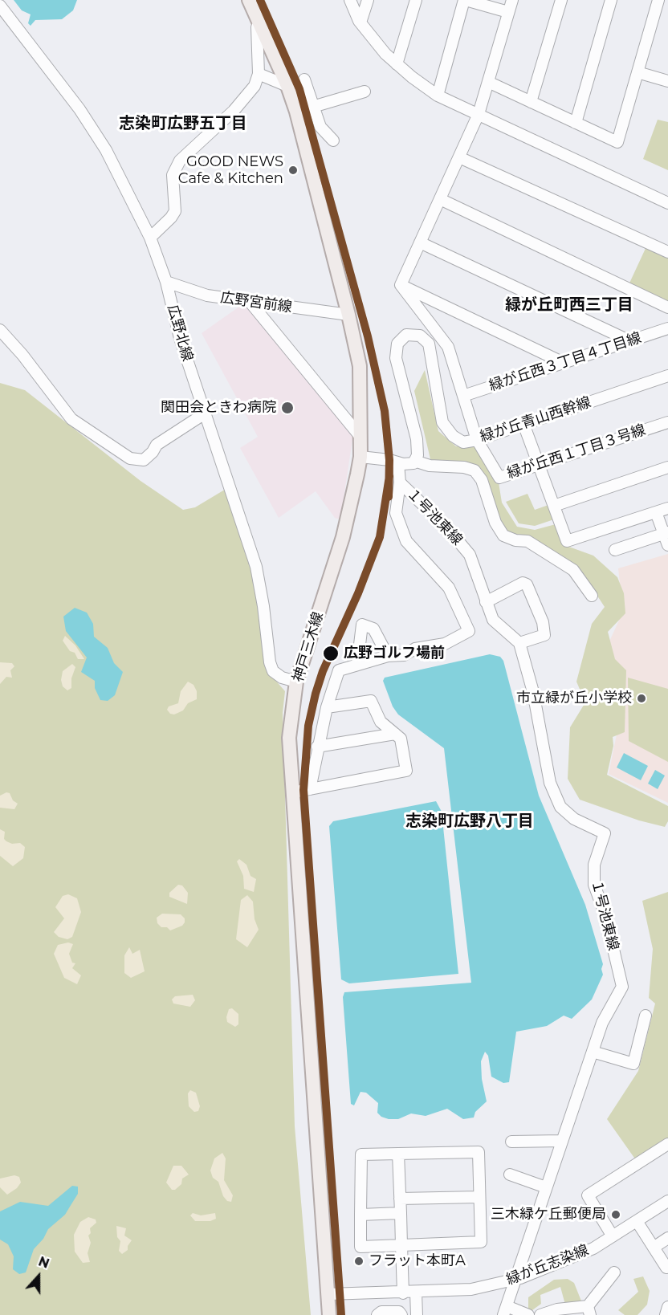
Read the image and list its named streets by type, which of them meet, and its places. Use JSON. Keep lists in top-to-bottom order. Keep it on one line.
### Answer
{"streets":{"main road":["神戸三木線"],"street":["広野宮前線","広野北線","緑が丘西３丁目４丁目線","緑が丘青山西幹線","緑が丘西１丁目３号線","１号池東線","緑が丘志染線"]},"crossings":[["広野宮前線","広野北線"],["広野宮前線","神戸三木線"],["広野北線","神戸三木線"],["緑が丘青山西幹線","緑が丘西１丁目３号線"],["１号池東線","緑が丘志染線"],["神戸三木線","緑が丘志染線"]],"districts":["志染町広野五丁目","緑が丘町西三丁目","志染町広野八丁目"],"places":["GOOD NEWS Cafe & Kitchen","関田会ときわ病院","広野ゴルフ場前","市立緑が丘小学校","三木緑ケ丘郵便局","フラット本町A"],"north":"top"}
